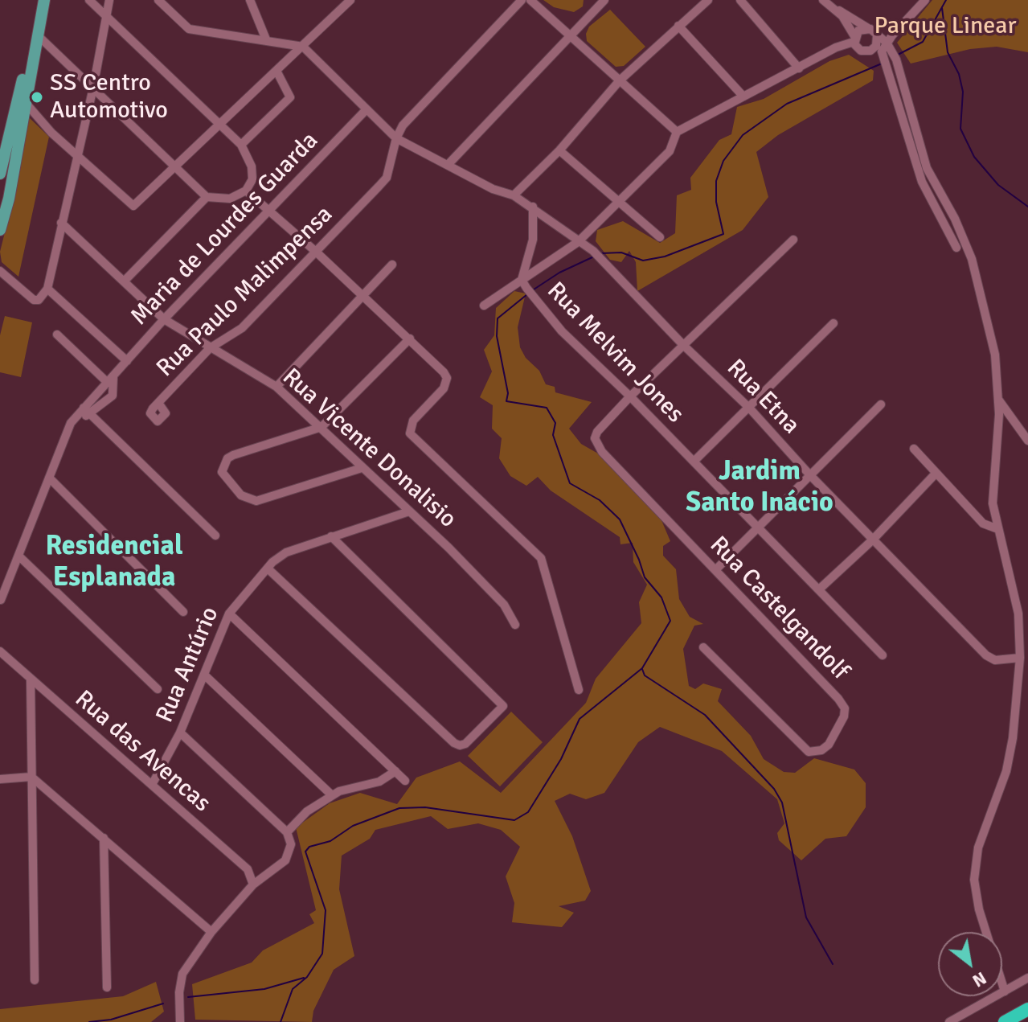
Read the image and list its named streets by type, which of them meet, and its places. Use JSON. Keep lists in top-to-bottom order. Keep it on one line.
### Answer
{"streets":{"street":["Maria de Lourdes Guarda","Rua Paulo Malimpensa","Rua Melvim Jones","Rua Etna","Rua Vicente Donalisio","Rua Castelgandolf","Rua Antúrio","Rua das Avencas"]},"crossings":[["Maria de Lourdes Guarda","Rua Vicente Donalisio"],["Rua Paulo Malimpensa","Rua Vicente Donalisio"],["Rua Melvim Jones","Rua Etna"],["Rua Melvim Jones","Rua Castelgandolf"],["Rua Vicente Donalisio","Rua Antúrio"],["Rua Antúrio","Rua das Avencas"]],"districts":["Jardim Santo Inácio","Residencial Esplanada"],"parks":["Parque Linear"],"places":["SS Centro Automotivo"],"north":"bottom right"}
